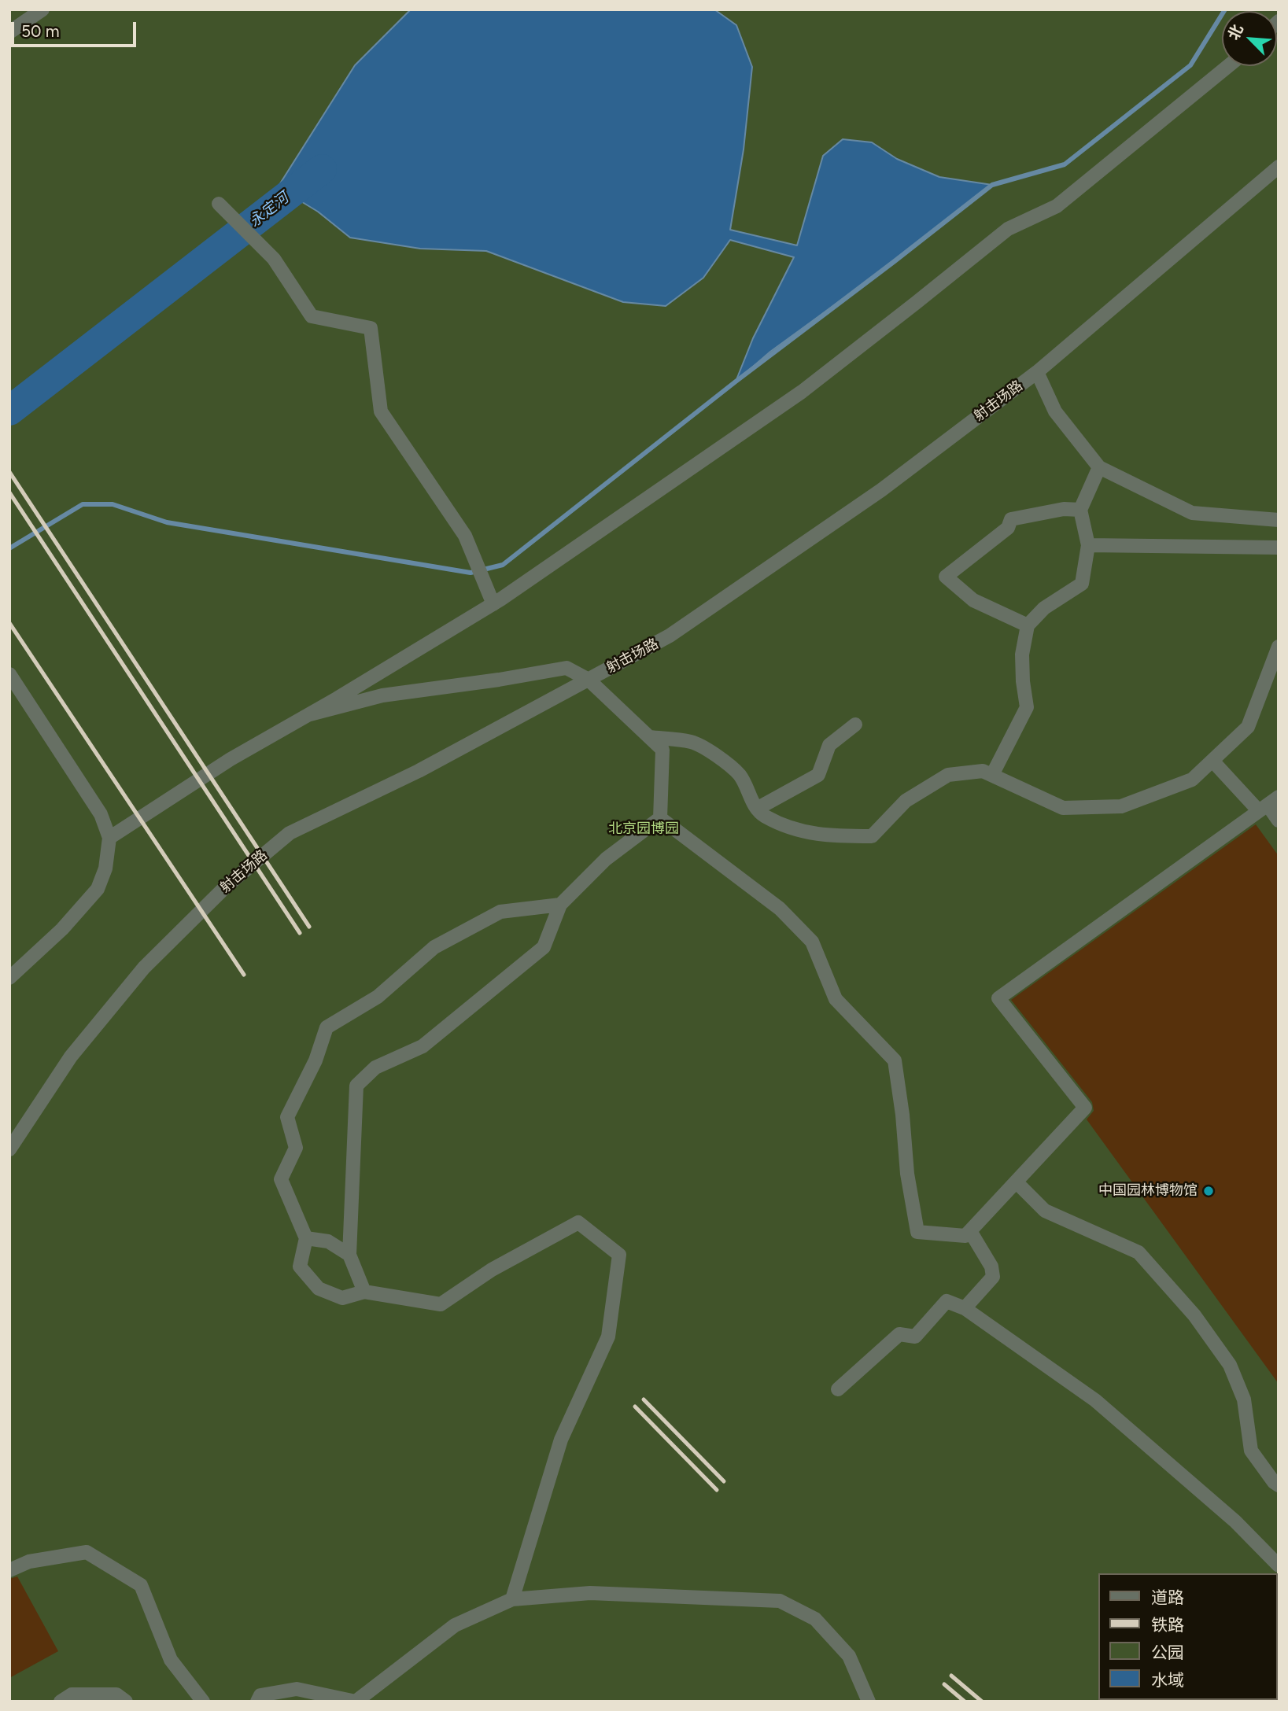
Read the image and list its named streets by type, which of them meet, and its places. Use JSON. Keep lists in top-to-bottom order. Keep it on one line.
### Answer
{"streets":{"street":["射击场路"]},"water":["永定河"],"parks":["北京园博园"],"places":["中国园林博物馆"],"legend":["道路","铁路","公园","水域"],"scale_bar":"50 m","north":"top left"}
